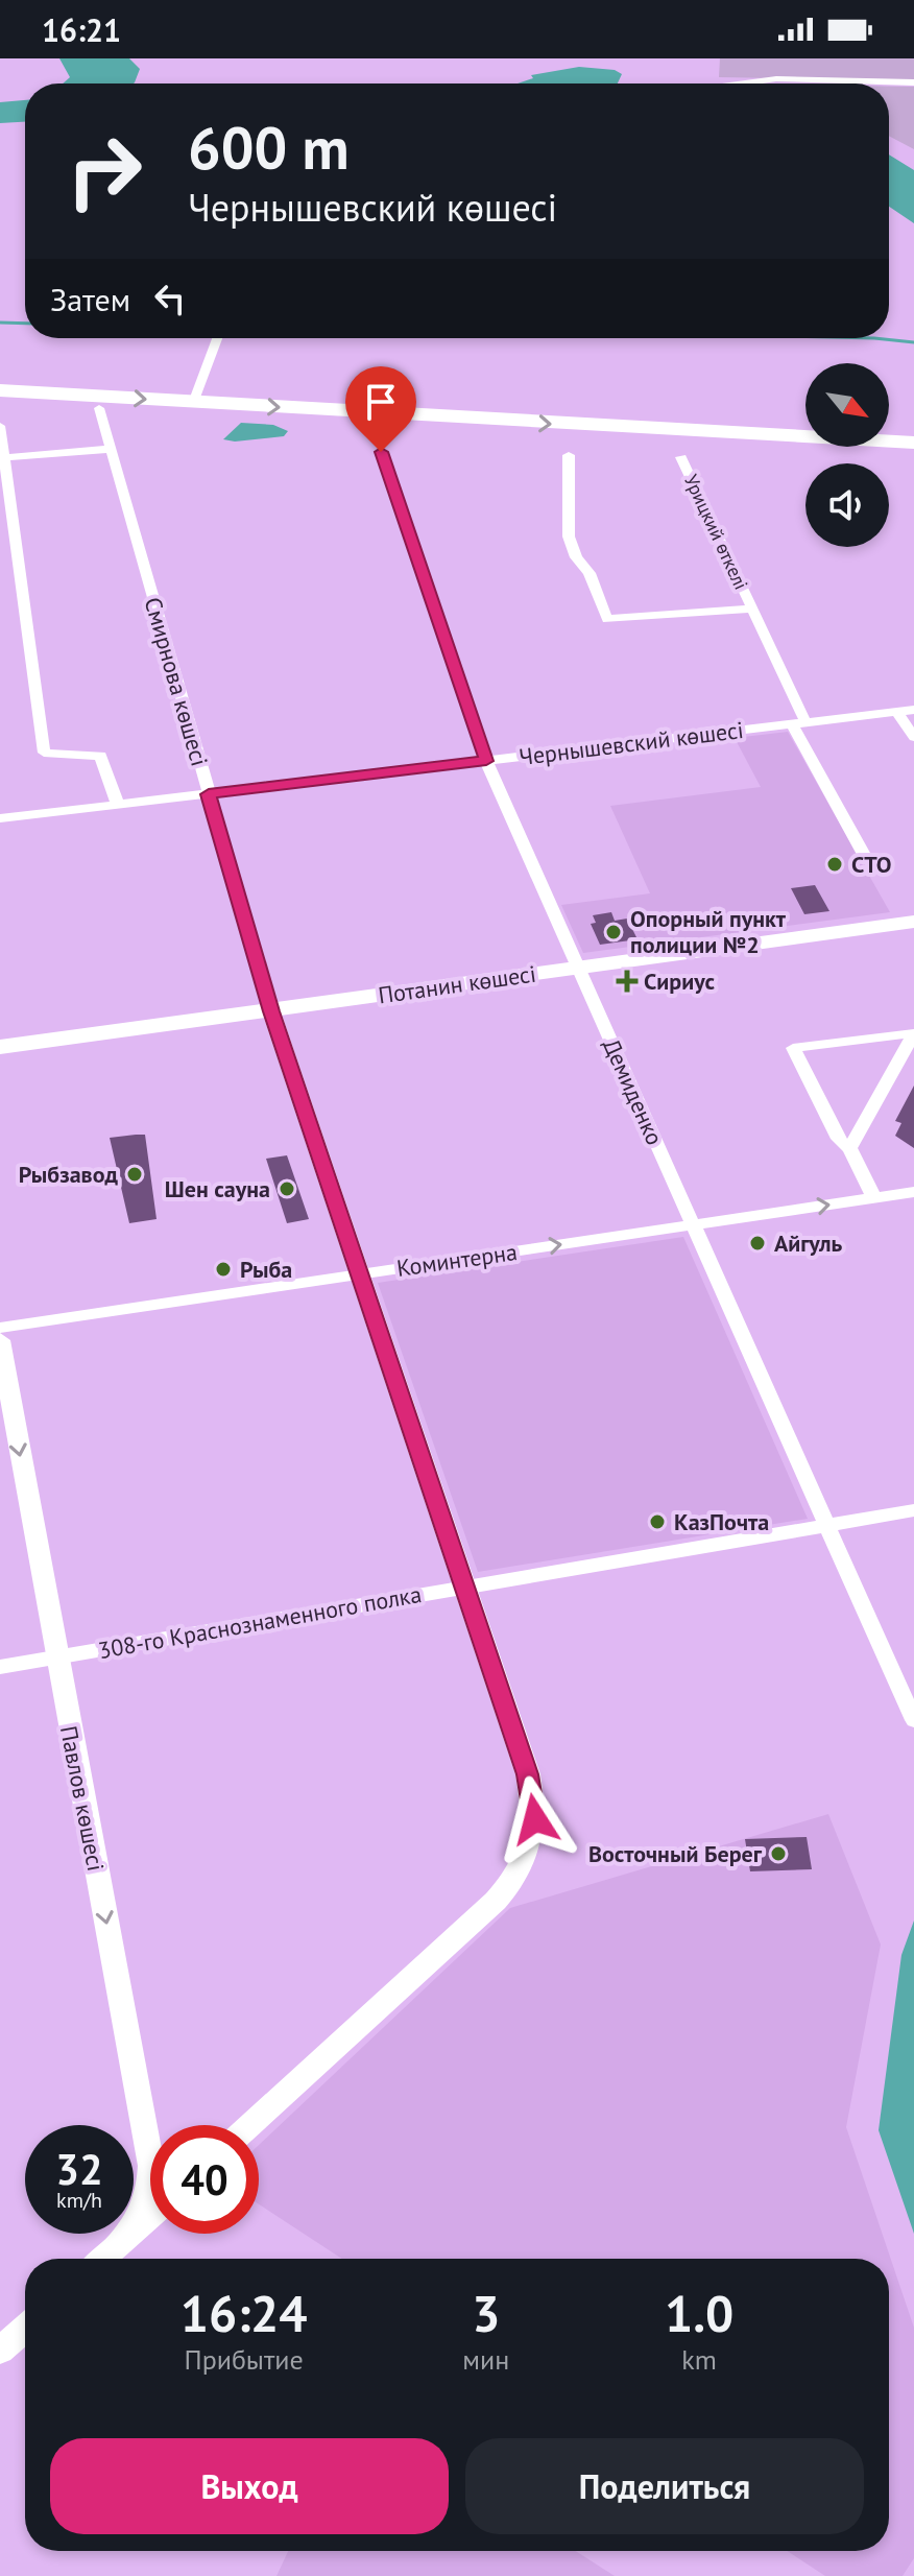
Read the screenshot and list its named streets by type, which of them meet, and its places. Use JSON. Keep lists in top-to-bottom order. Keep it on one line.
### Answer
{"streets":{"main road":["Потанин көшесі"],"street":["Урицкий өткелі","Смирнова көшесі","Чернышевский көшесі","Демиденко","Коминтерна","308-го Краснознаменного полка","Павлов көшесі"]},"crossings":[["Урицкий өткелі","Чернышевский көшесі"],["Смирнова көшесі","Чернышевский көшесі"],["Смирнова көшесі","Потанин көшесі"],["Смирнова көшесі","Коминтерна"],["Смирнова көшесі","308-го Краснознаменного полка"],["Чернышевский көшесі","Демиденко"],["Потанин көшесі","Демиденко"],["Демиденко","Коминтерна"],["Демиденко","308-го Краснознаменного полка"],["308-го Краснознаменного полка","Павлов көшесі"]],"one_way":["Коминтерна","Павлов көшесі"],"places":{"other":["СТО","Опорный пункт полиции №2","Рыбзавод","Шен сауна","Айгуль","Рыба","КазПочта","Восточный Берег"],"health":["Сириус"]},"north":"bottom right","page":{"status":"16:21","turn":["600 m","Чернышевский көшесі"],"then":"Затем","speed":"32 km/h","limit":"40","eta":["16:24","Прибытие","3","мин","1.0","km"],"buttons":["Выход","Поделиться"]}}
